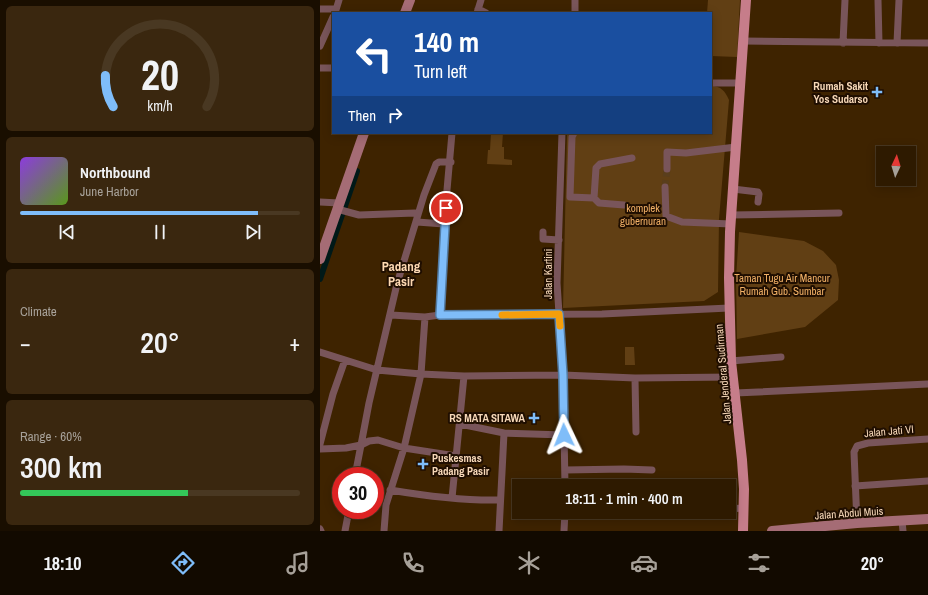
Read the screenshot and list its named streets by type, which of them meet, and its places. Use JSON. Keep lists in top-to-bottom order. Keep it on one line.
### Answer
{"streets":{"main road":["Jalan Jenderal Sudirman"],"street":["Jalan Kartini","Jalan Jati VI","Jalan Abdul Muis"]},"crossings":[["Jalan Jati VI","Jalan Abdul Muis"]],"districts":["Padang Pasir"],"parks":["komplek gubernuran","Taman Tugu Air Mancur Rumah Gub. Sumbar"],"places":{"health":["Rumah Sakit Yos Sudarso","RS MATA SITAWA","Puskesmas Padang Pasir"]},"north":"top","page":{"turn":["140 m","Turn left"],"then":"Then","song":["Northbound","June Harbor"],"tile":["Climate",["Range · 60%","300 km"]],"heat":["−","20°","+"],"limit":"30","trip":"18:11 · 1 min · 400 m","tabs":["18:10","20°"],"gauge":["20","km/h"]}}
